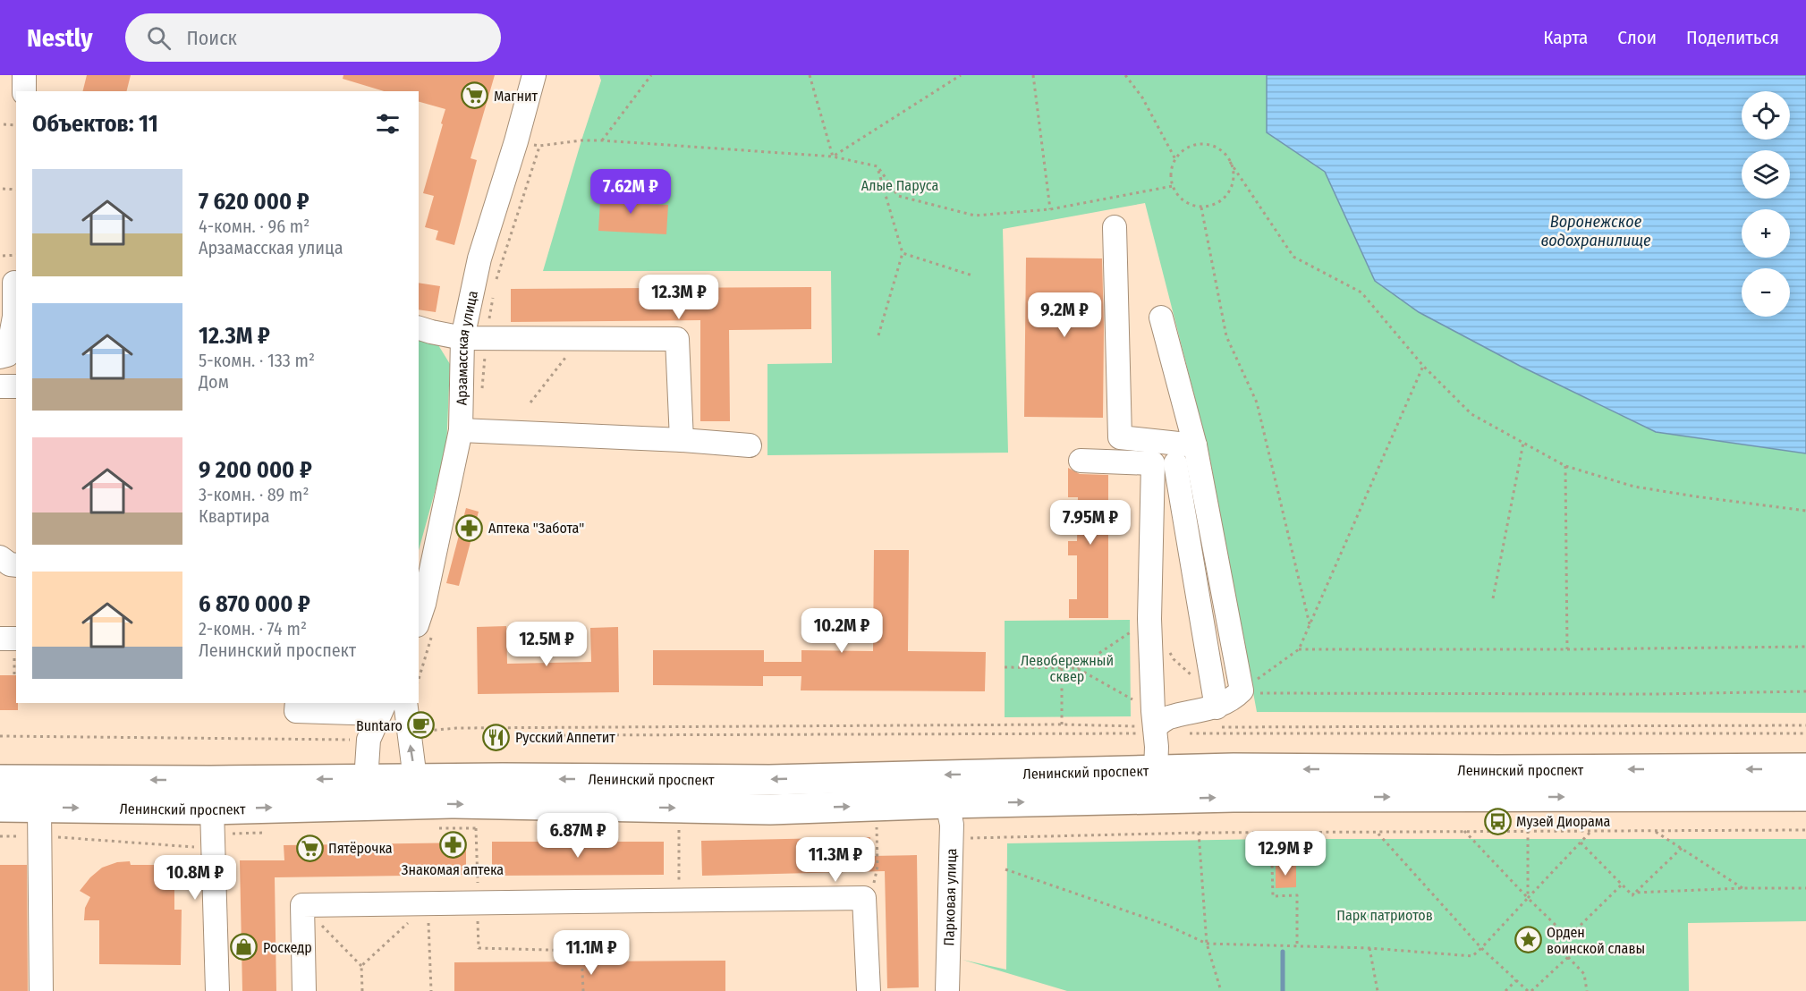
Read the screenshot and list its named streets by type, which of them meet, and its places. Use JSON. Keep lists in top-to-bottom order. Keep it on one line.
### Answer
{"streets":{"main road":["Ленинский проспект"],"street":["Арзамасская улица","Парковая улица"]},"crossings":[["Ленинский проспект","Парковая улица"]],"water":["Воронежское водохранилище"],"parks":["Алые Паруса","Левобережный сквер","Парк патриотов"],"places":{"supermarket":["Магнит","Пятёрочка"],"pharmacy":["Аптека \"Забота\"","Знакомая аптека"],"cafe":["Buntaro"],"restaurant":["Русский Аппетит"],"bus stop":["Музей Диорама"],"place":["Орден воинской славы"],"shop":["Роскедр"]},"page":{"header":"Nestly","search":"Поиск","nav":["Карта","Слои","Поделиться"],"map_buttons":["+","−"],"heading":"Объектов: 11","list":[{"name":"7 620 000 ₽","note":"4-комн. · 96 m² · Арзамасская улица"},{"name":"12.3M ₽","note":"5-комн. · 133 m² · Дом"},{"name":"9 200 000 ₽","note":"3-комн. · 89 m² · Квартира"},{"name":"6 870 000 ₽","note":"2-комн. · 74 m² · Ленинский проспект"}],"price":["7.62M ₽","12.3M ₽","9.2M ₽","7.95M ₽","10.2M ₽","12.5M ₽","6.87M ₽","12.9M ₽","11.3M ₽","10.8M ₽","11.1M ₽"]}}
